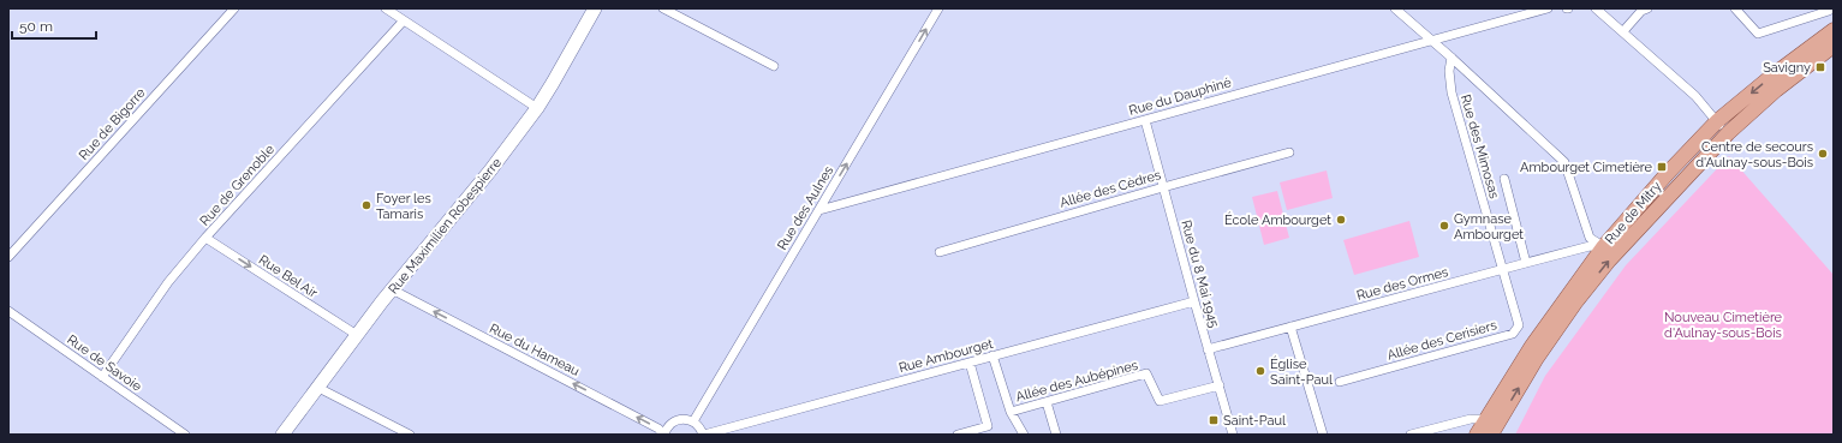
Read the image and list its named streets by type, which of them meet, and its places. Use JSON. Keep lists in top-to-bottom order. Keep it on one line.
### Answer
{"streets":{"main road":["Rue de Mitry"],"street":["Rue du Dauphiné","Rue de Bigorre","Rue des Mimosas","Rue de Grenoble","Allée des Cèdres","Rue des Aulnes","Rue Maximilien Robespierre","Rue du 8 Mai 1945","Rue Bel Air","Rue des Ormes","Allée des Cerisiers","Rue du Hameau","Rue Ambourget","Rue de Savoie","Allée des Aubépines"]},"crossings":[["Rue du Dauphiné","Rue des Mimosas"],["Rue du Dauphiné","Rue des Aulnes"],["Rue du Dauphiné","Rue du 8 Mai 1945"],["Rue des Mimosas","Rue de Mitry"],["Rue des Mimosas","Rue des Ormes"],["Rue des Mimosas","Allée des Cerisiers"],["Rue de Grenoble","Rue Bel Air"],["Rue de Grenoble","Rue de Savoie"],["Allée des Cèdres","Rue du 8 Mai 1945"],["Rue de Mitry","Rue des Ormes"],["Rue Maximilien Robespierre","Rue Bel Air"],["Rue Maximilien Robespierre","Rue du Hameau"],["Rue du 8 Mai 1945","Rue des Ormes"],["Rue du 8 Mai 1945","Rue Ambourget"],["Rue du 8 Mai 1945","Allée des Aubépines"],["Rue des Ormes","Allée des Cerisiers"]],"one_way":["Rue des Aulnes","Rue Bel Air","Rue du Hameau"],"parks":["Nouveau Cimetière d'Aulnay-sous-Bois"],"places":{"transit":["Savigny","Ambourget Cimetière","Saint-Paul"],"other":["Centre de secours d'Aulnay-sous-Bois","Foyer les Tamaris","École Ambourget","Gymnase Ambourget","Église Saint-Paul"]},"scale_bar":"50 m"}
